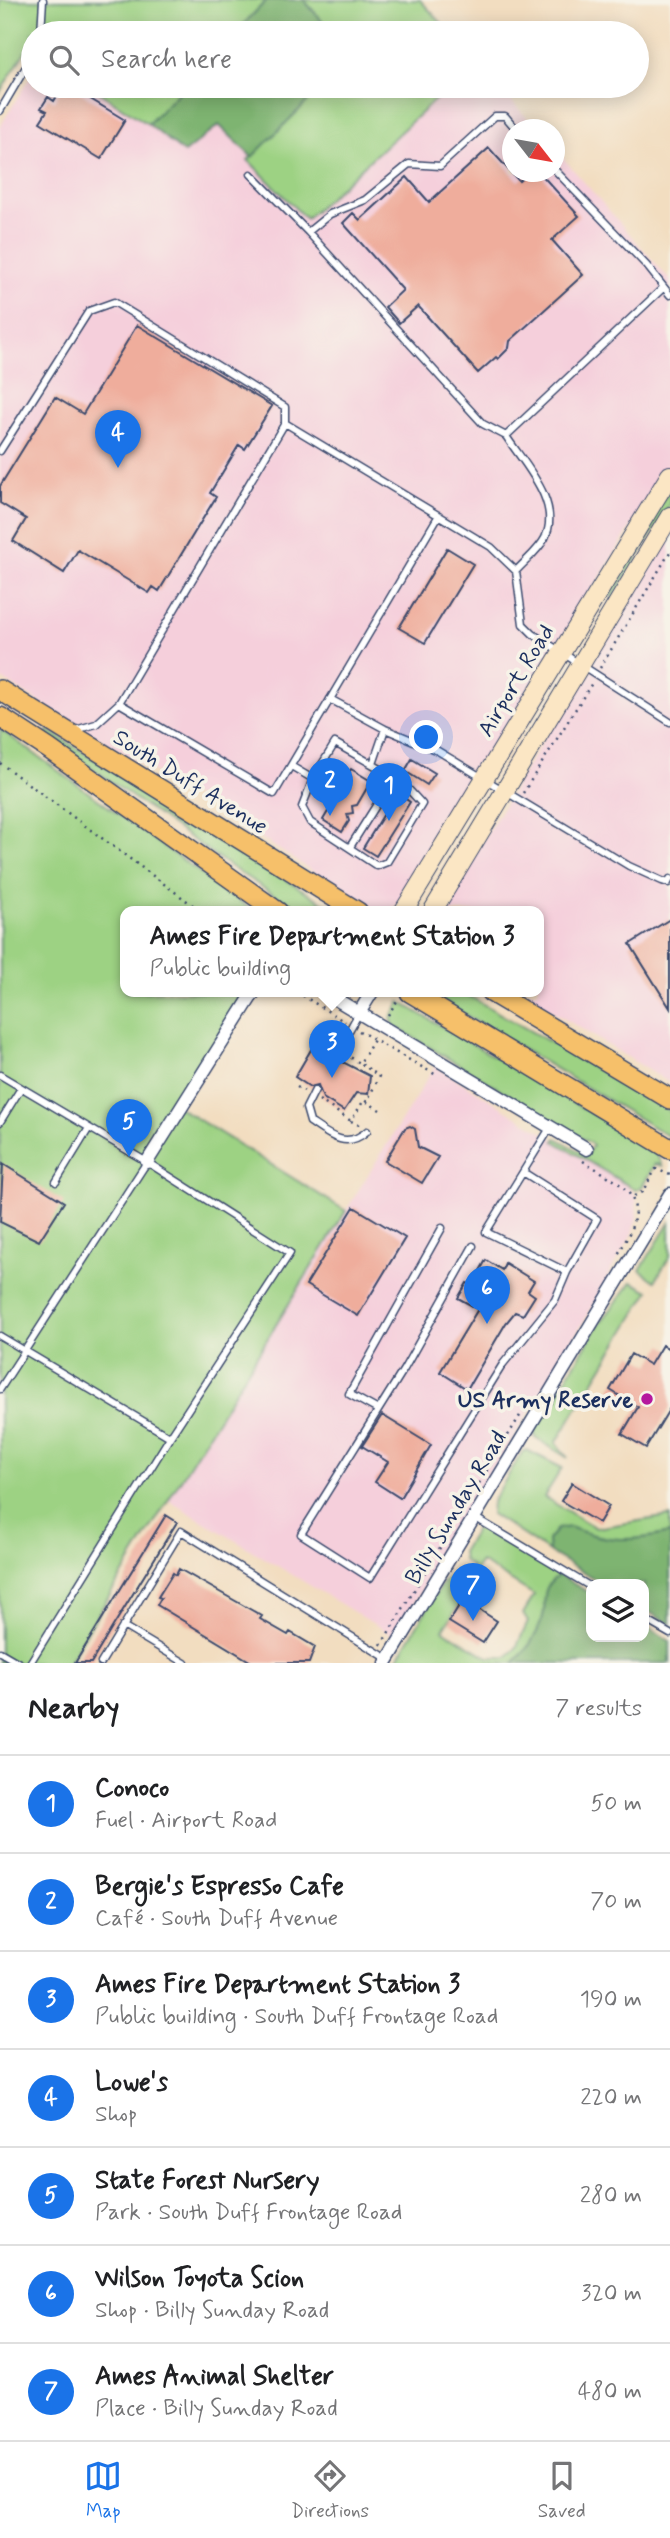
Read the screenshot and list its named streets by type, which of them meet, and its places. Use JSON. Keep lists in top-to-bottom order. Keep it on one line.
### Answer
{"streets":{"main road":["Airport Road","South Duff Avenue"],"street":["Billy Sunday Road"]},"places":["US Army Reserve"],"north":"bottom right","page":{"search":"Search here","pins":["4","2","1","3","5","6","7"],"popup":["Ames Fire Department Station 3","Public building"],"heading":["Nearby","7 results"],"list":[{"mark":"1","name":"Conoco","note":"Fuel · Airport Road","value":"50 m"},{"mark":"2","name":"Bergie's Espresso Cafe","note":"Café · South Duff Avenue","value":"70 m"},{"mark":"3","name":"Ames Fire Department Station 3","note":"Public building · South Duff Frontage Road","value":"190 m"},{"mark":"4","name":"Lowe's","note":"Shop","value":"220 m"},{"mark":"5","name":"State Forest Nursery","note":"Park · South Duff Frontage Road","value":"280 m"},{"mark":"6","name":"Wilson Toyota Scion","note":"Shop · Billy Sunday Road","value":"320 m"},{"mark":"7","name":"Ames Animal Shelter","note":"Place · Billy Sunday Road","value":"480 m"}],"nav":["Map","Directions","Saved"]}}
